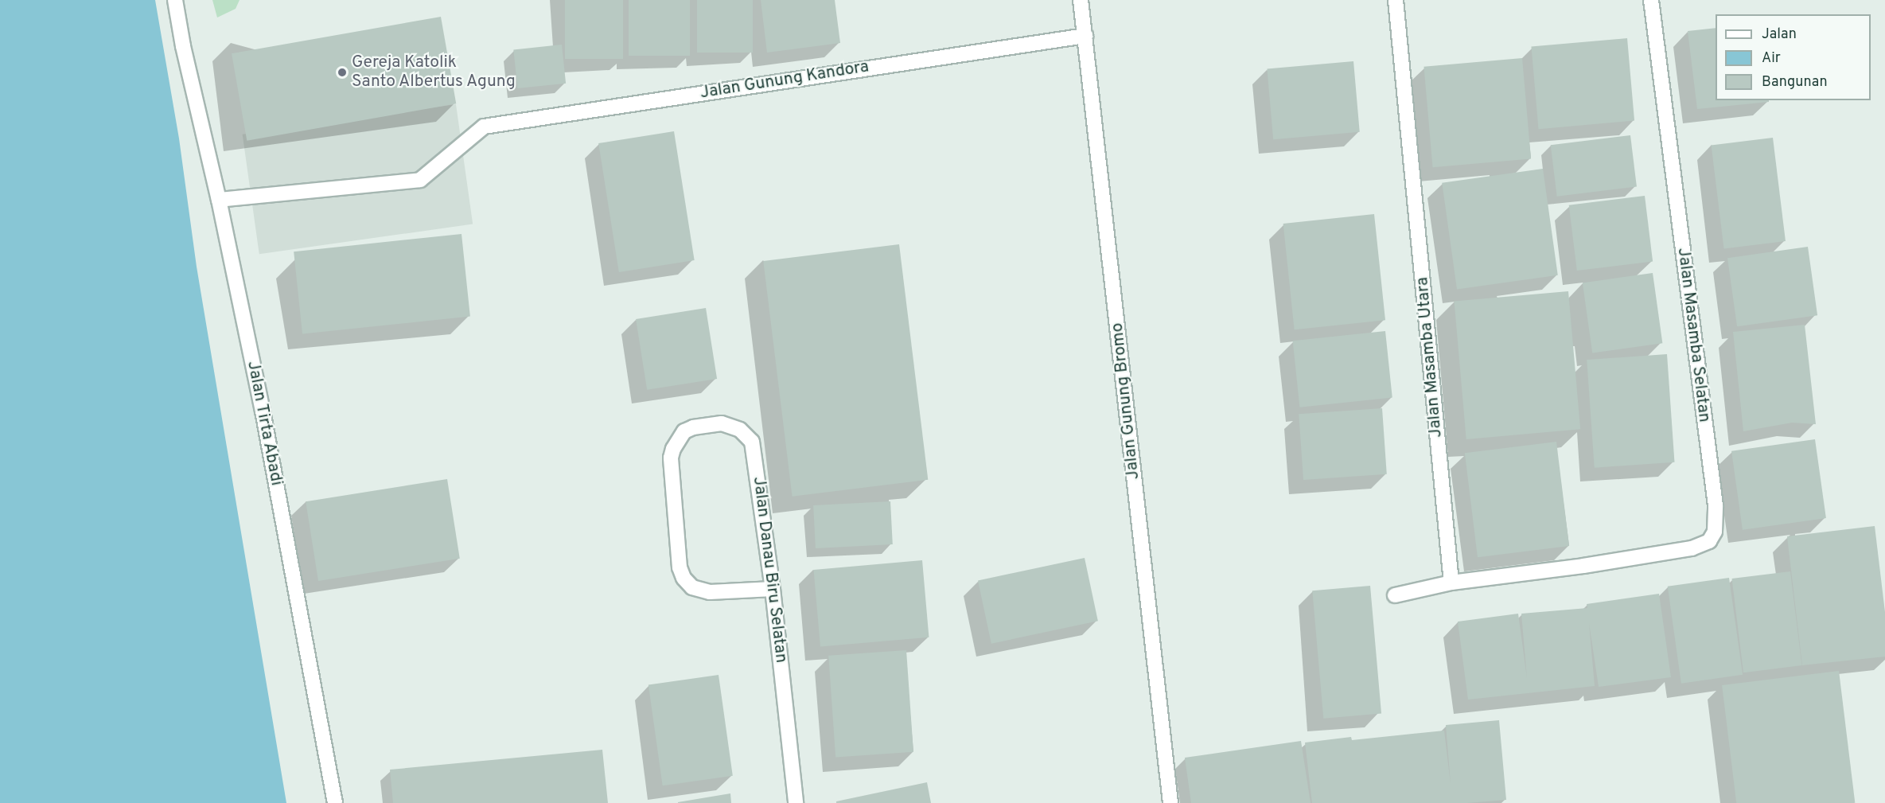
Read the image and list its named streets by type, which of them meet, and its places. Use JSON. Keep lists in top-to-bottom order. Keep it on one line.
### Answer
{"streets":{"street":["Jalan Gunung Kandora","Jalan Masamba Selatan","Jalan Masamba Utara","Jalan Gunung Bromo","Jalan Tirta Abadi","Jalan Danau Biru Selatan"]},"crossings":[["Jalan Gunung Kandora","Jalan Gunung Bromo"],["Jalan Gunung Kandora","Jalan Tirta Abadi"],["Jalan Masamba Selatan","Jalan Masamba Utara"]],"places":["Gereja Katolik Santo Albertus Agung"],"legend":["Jalan","Air","Bangunan"]}
